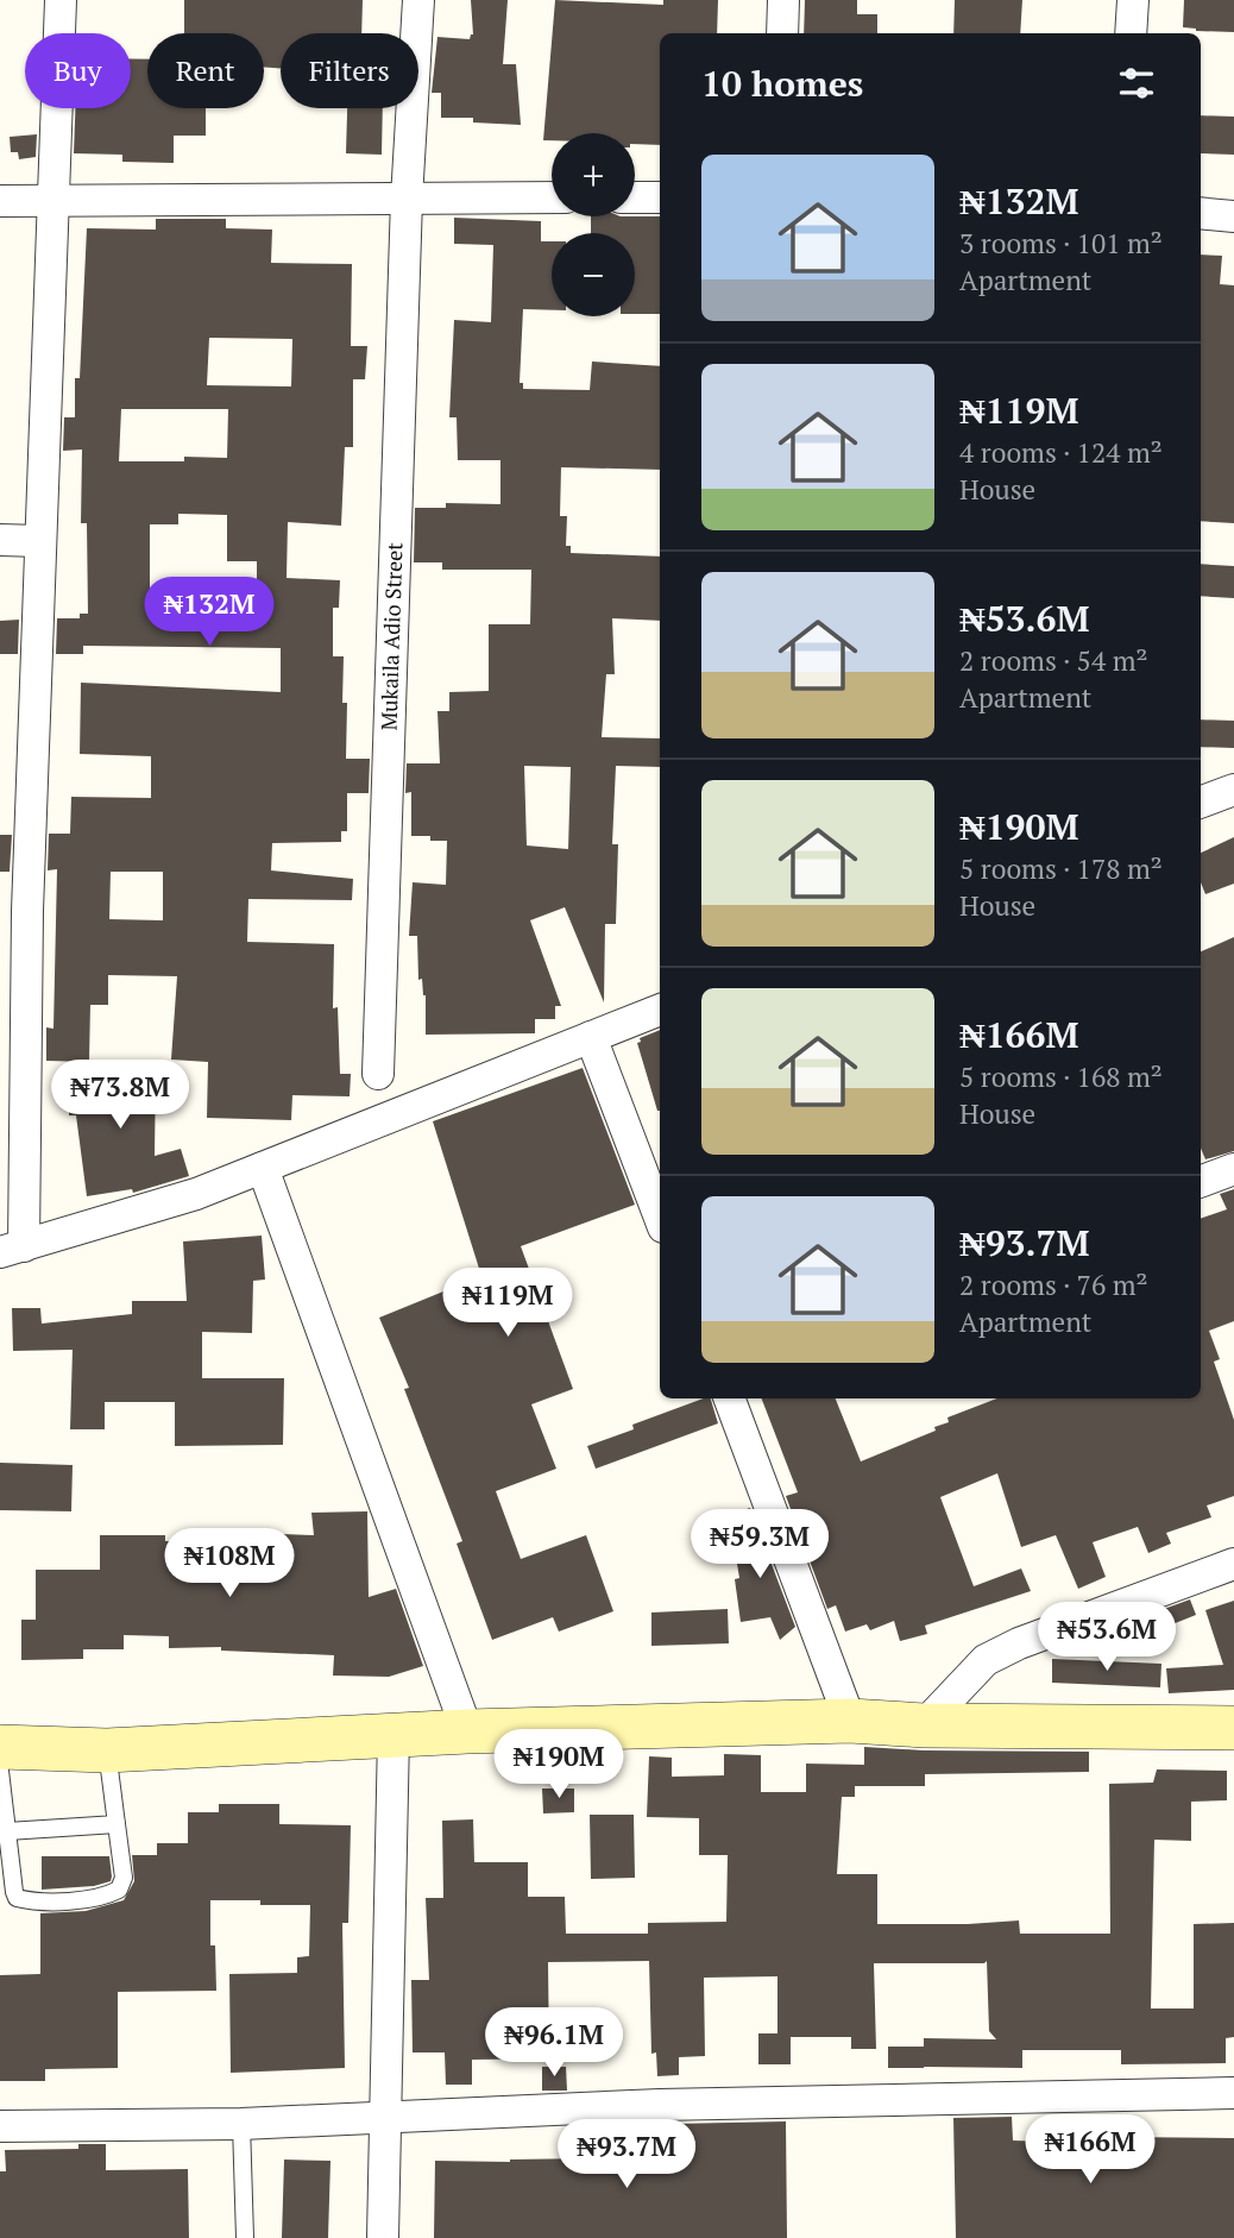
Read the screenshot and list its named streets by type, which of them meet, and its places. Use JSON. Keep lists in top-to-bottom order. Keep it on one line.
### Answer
{"streets":{"street":["Mukaila Adio Street"]},"page":{"chip":["Buy","Rent","Filters"],"heading":"10 homes","map_buttons":["+","−"],"list":[{"name":"₦132M","note":"3 rooms · 101 m² · Apartment"},{"name":"₦119M","note":"4 rooms · 124 m² · House"},{"name":"₦53.6M","note":"2 rooms · 54 m² · Apartment"},{"name":"₦190M","note":"5 rooms · 178 m² · House"},{"name":"₦166M","note":"5 rooms · 168 m² · House"},{"name":"₦93.7M","note":"2 rooms · 76 m² · Apartment"}],"price":["₦132M","₦73.8M","₦119M","₦59.3M","₦108M","₦53.6M","₦190M","₦96.1M","₦166M","₦93.7M"]}}
